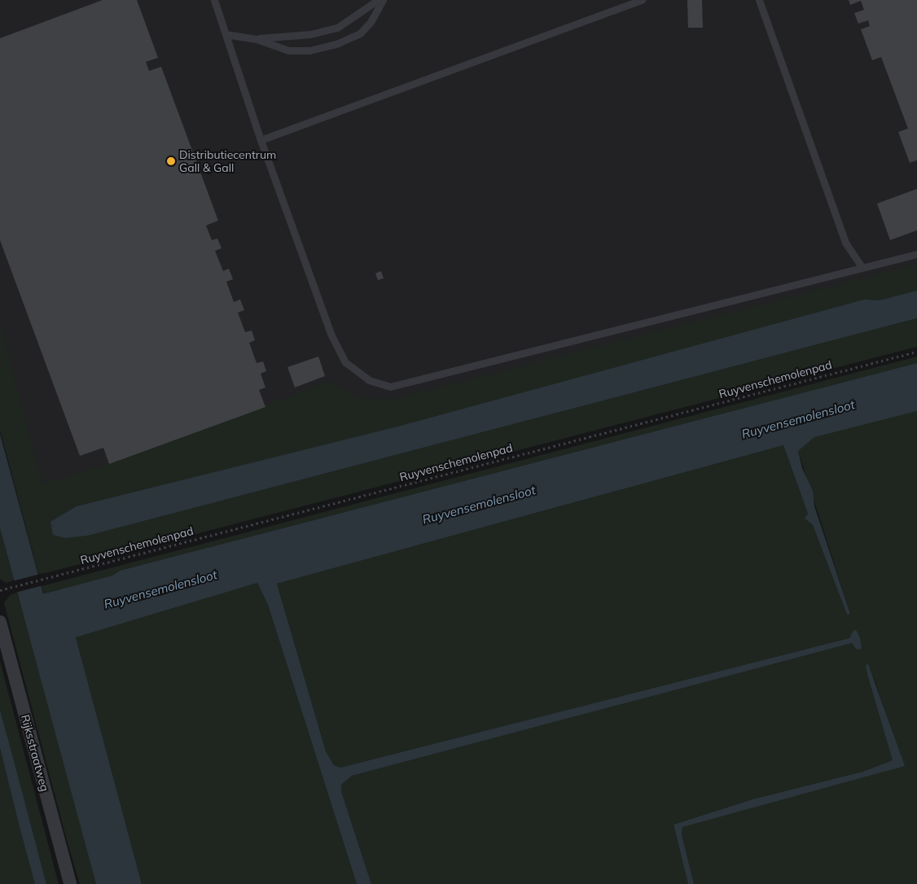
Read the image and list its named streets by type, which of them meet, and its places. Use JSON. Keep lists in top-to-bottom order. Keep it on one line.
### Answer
{"streets":{"street":["Rijksstraatweg"],"path":["Ruyvenschemolenpad"]},"water":["Ruyvensemolensloot"],"places":["Distributiecentrum Gall & Gall"]}
